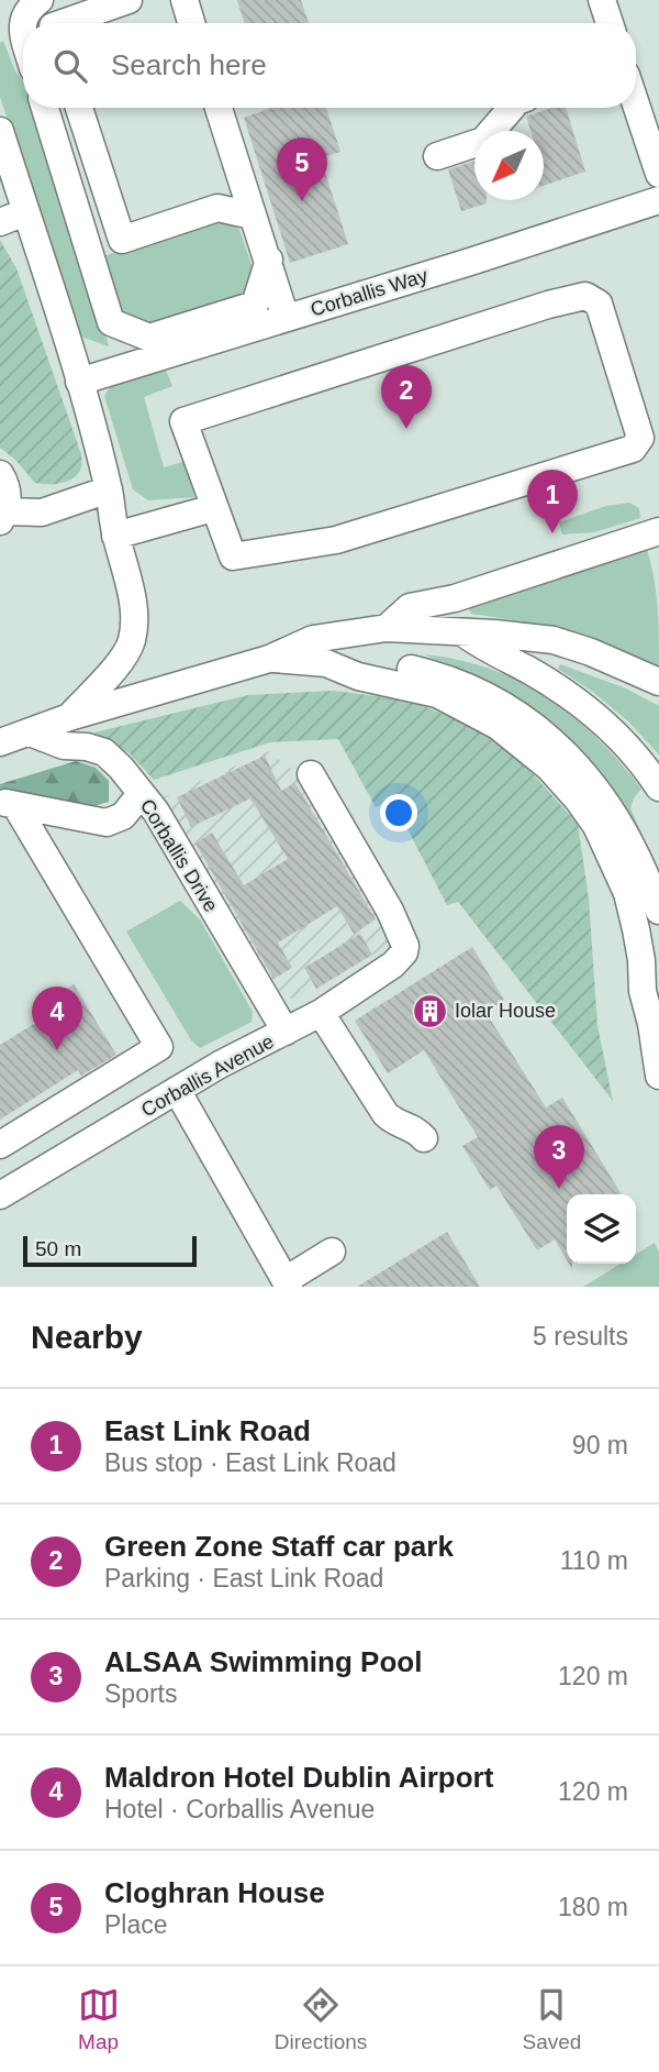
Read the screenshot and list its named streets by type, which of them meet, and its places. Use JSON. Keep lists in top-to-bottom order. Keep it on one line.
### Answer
{"streets":{"street":["Corballis Way","Corballis Drive","Corballis Avenue"]},"crossings":[["Corballis Drive","Corballis Avenue"]],"places":{"building":["Iolar House"]},"scale_bar":"50 m","north":"bottom left","page":{"search":"Search here","pins":["5","2","1","4","3"],"scale":"50 m","heading":["Nearby","5 results"],"list":[{"mark":"1","name":"East Link Road","note":"Bus stop · East Link Road","value":"90 m"},{"mark":"2","name":"Green Zone Staff car park","note":"Parking · East Link Road","value":"110 m"},{"mark":"3","name":"ALSAA Swimming Pool","note":"Sports","value":"120 m"},{"mark":"4","name":"Maldron Hotel Dublin Airport","note":"Hotel · Corballis Avenue","value":"120 m"},{"mark":"5","name":"Cloghran House","note":"Place","value":"180 m"}],"nav":["Map","Directions","Saved"]}}
